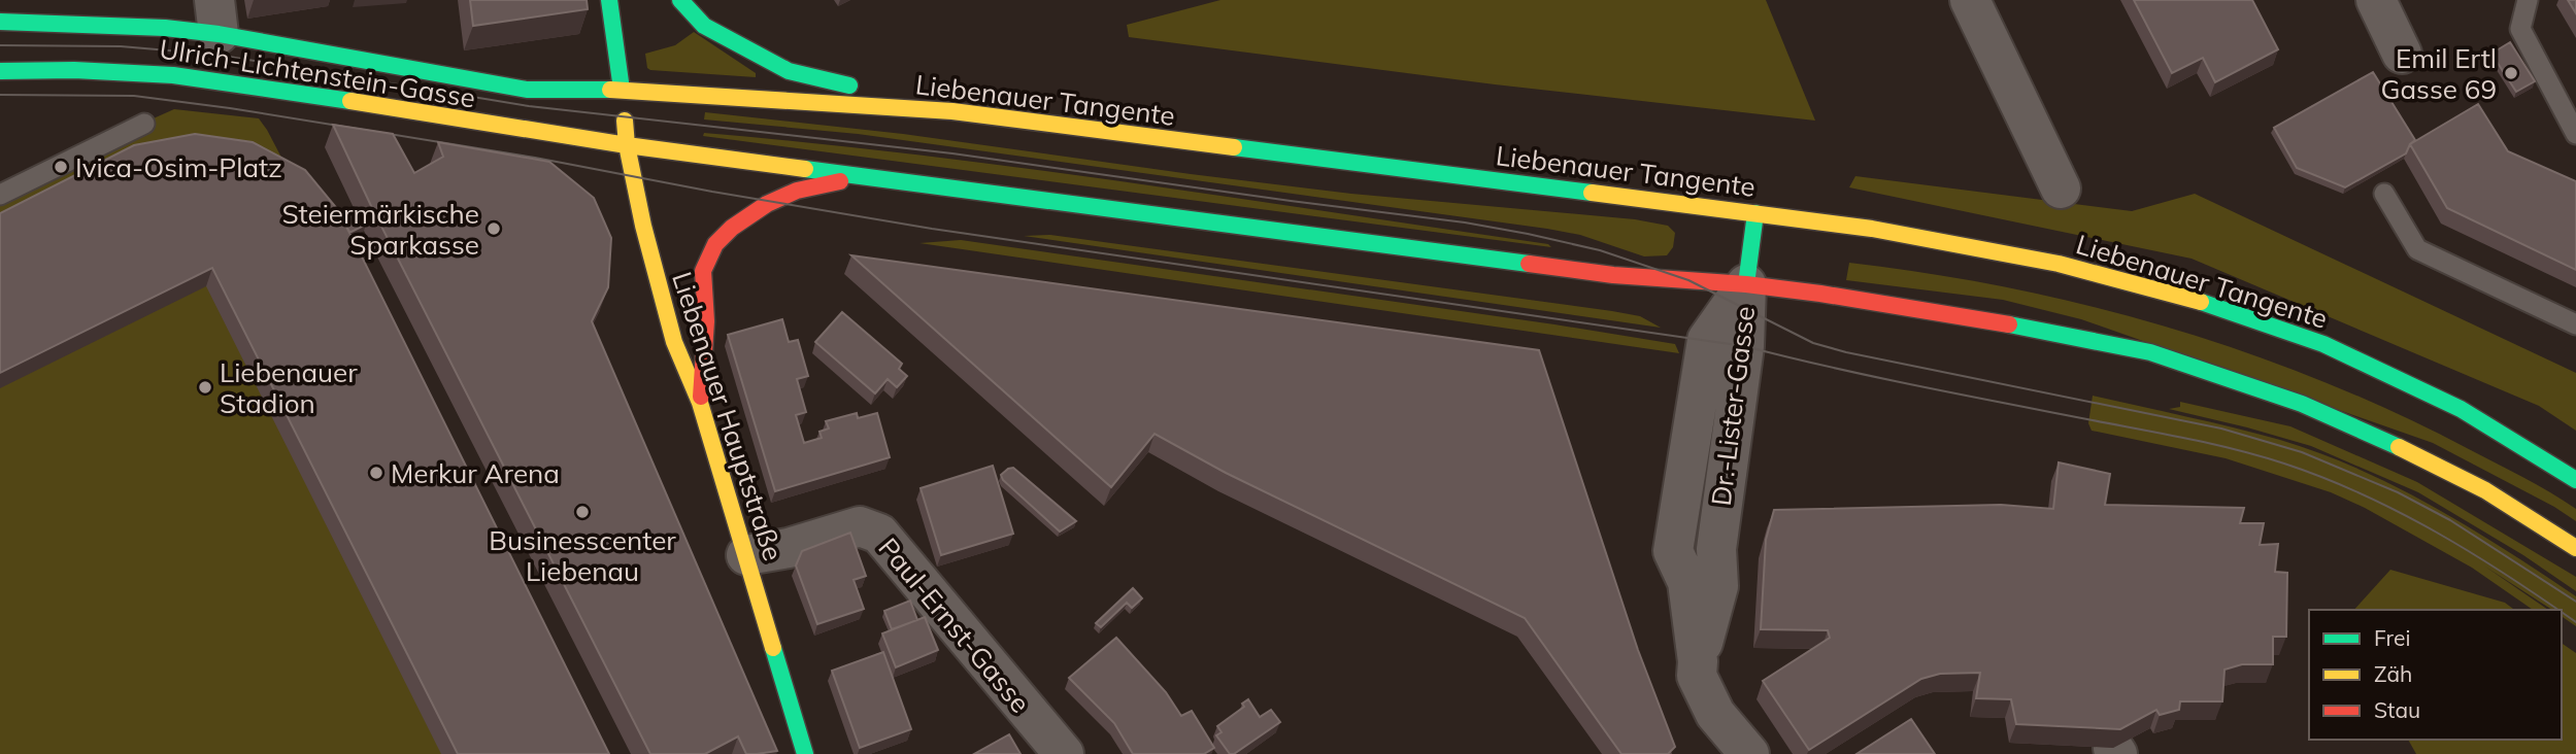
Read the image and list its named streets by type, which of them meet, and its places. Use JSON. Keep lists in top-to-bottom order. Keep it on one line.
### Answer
{"streets":{"main road":["Ulrich-Lichtenstein-Gasse","Liebenauer Tangente","Liebenauer Hauptstraße"],"street":["Dr.-Lister-Gasse","Paul-Ernst-Gasse"]},"crossings":[["Ulrich-Lichtenstein-Gasse","Liebenauer Tangente"],["Ulrich-Lichtenstein-Gasse","Liebenauer Hauptstraße"],["Liebenauer Tangente","Liebenauer Hauptstraße"],["Liebenauer Hauptstraße","Paul-Ernst-Gasse"]],"places":["Emil Ertl Gasse 69","Ivica-Osim-Platz","Steiermärkische Sparkasse","Liebenauer Stadion","Merkur Arena","Businesscenter Liebenau"],"legend":["Frei","Zäh","Stau"]}
